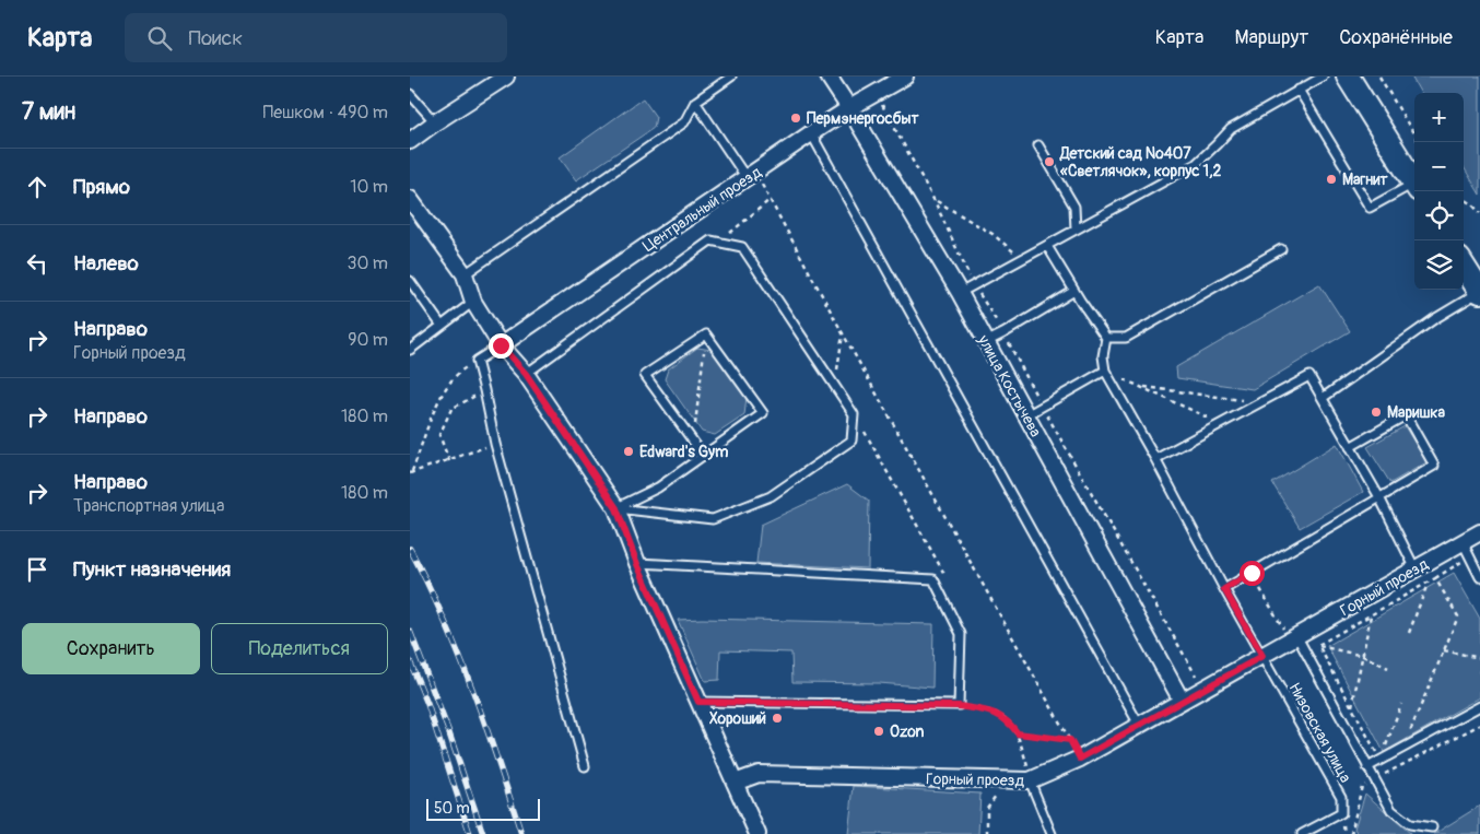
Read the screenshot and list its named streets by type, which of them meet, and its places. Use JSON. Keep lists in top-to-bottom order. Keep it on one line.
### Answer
{"streets":{"street":["Центральный проезд","улица Костычева","Горный проезд"],"lane":["Низовская улица"]},"crossings":[["Центральный проезд","улица Костычева"],["улица Костычева","Горный проезд"],["Горный проезд","Низовская улица"]],"places":["Пермэнергосбыт","Детский сад №407 «Светлячок», корпус 1,2","Магнит","Маришка","Edward's Gym","Хороший","Ozon"],"scale_bar":"50 m","page":{"header":"Карта","search":"Поиск","nav":["Карта","Маршрут","Сохранённые"],"heading":["7 мин","Пешком · 490 m"],"map_buttons":["+","−"],"list":[["Прямо","10 m"],["Налево","30 m"],["Направо","Горный проезд","90 m"],["Направо","180 m"],["Направо","Транспортная улица","180 m"],"Пункт назначения"],"buttons":["Сохранить","Поделиться"],"scale":"50 m"}}
